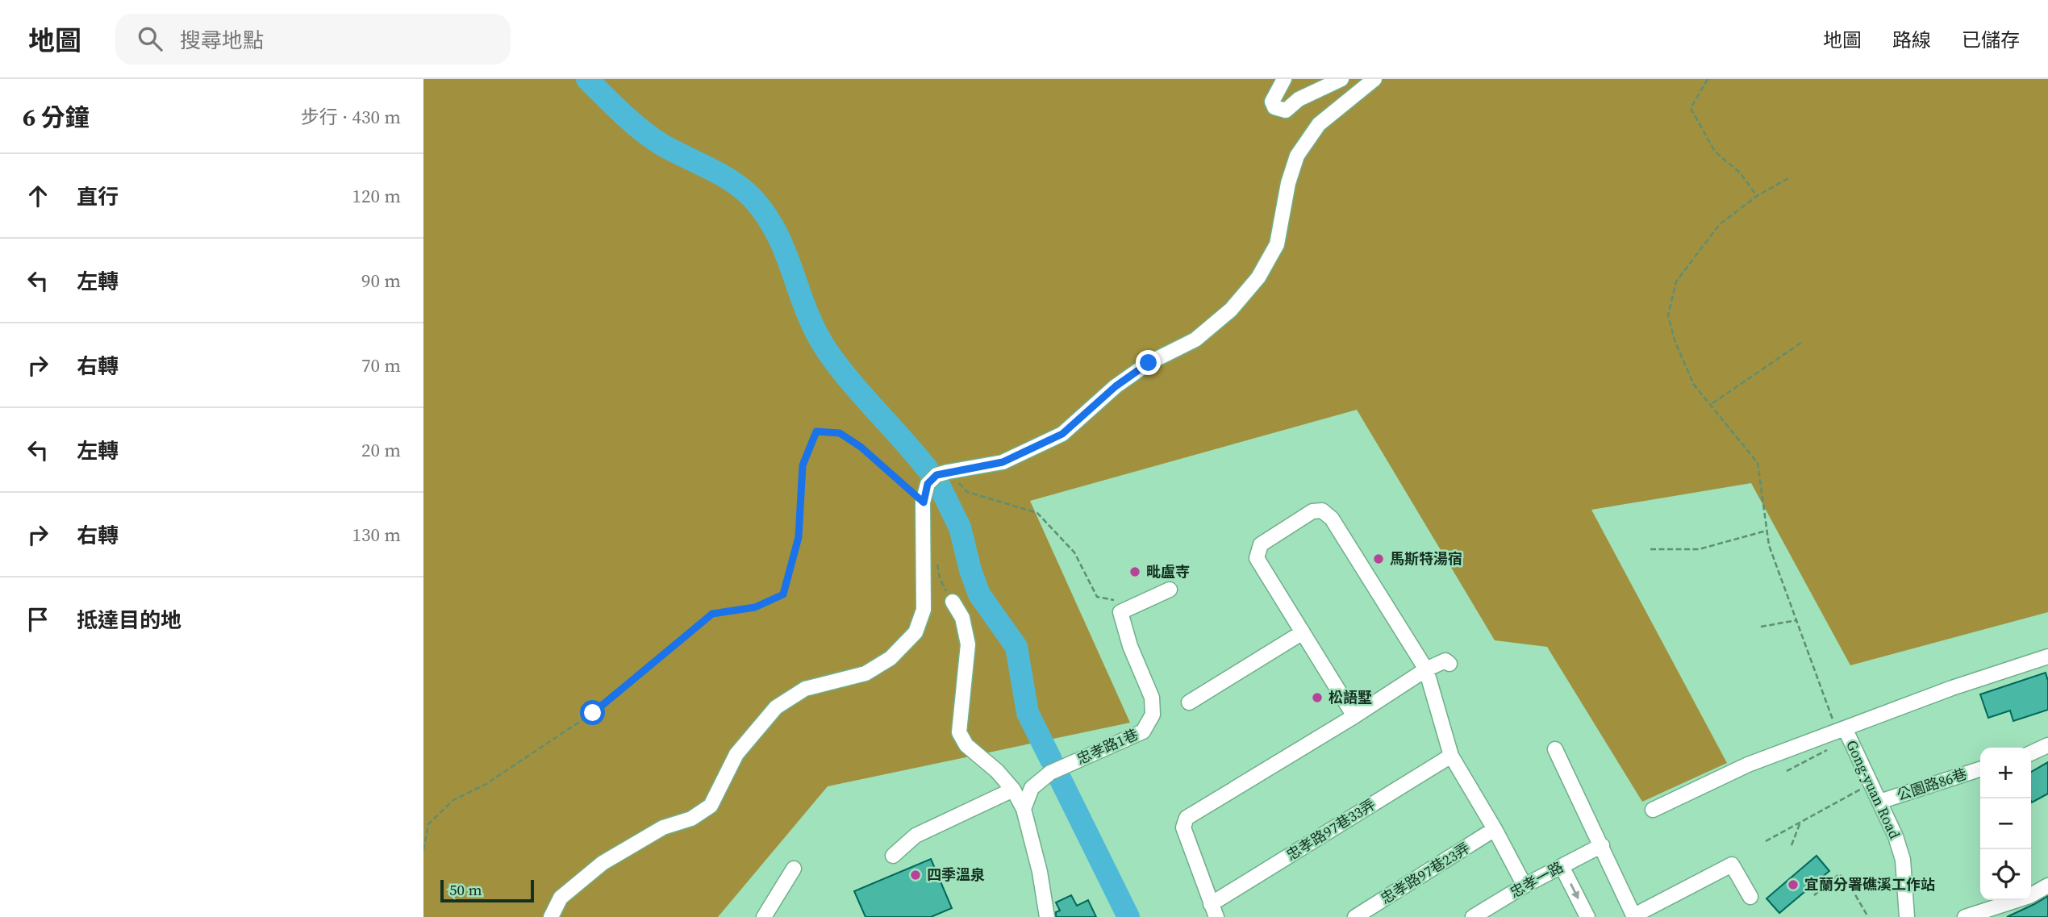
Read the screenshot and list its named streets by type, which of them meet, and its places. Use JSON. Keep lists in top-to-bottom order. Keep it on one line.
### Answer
{"streets":{"street":["忠孝路1巷","公園路86巷","Gong-yuan Road","忠孝路97巷33弄","忠孝路97巷23弄","忠孝一路"]},"crossings":[["公園路86巷","Gong-yuan Road"]],"places":["馬斯特湯宿","毗盧寺","松語墅","四季溫泉","宜蘭分署礁溪工作站"],"scale_bar":"50 m","page":{"header":"地圖","search":"搜尋地點","nav":["地圖","路線","已儲存"],"heading":["6 分鐘","步行 · 430 m"],"list":[["直行","120 m"],["左轉","90 m"],["右轉","70 m"],["左轉","20 m"],["右轉","130 m"],"抵達目的地"],"map_buttons":["+","−"],"scale":"50 m"}}
